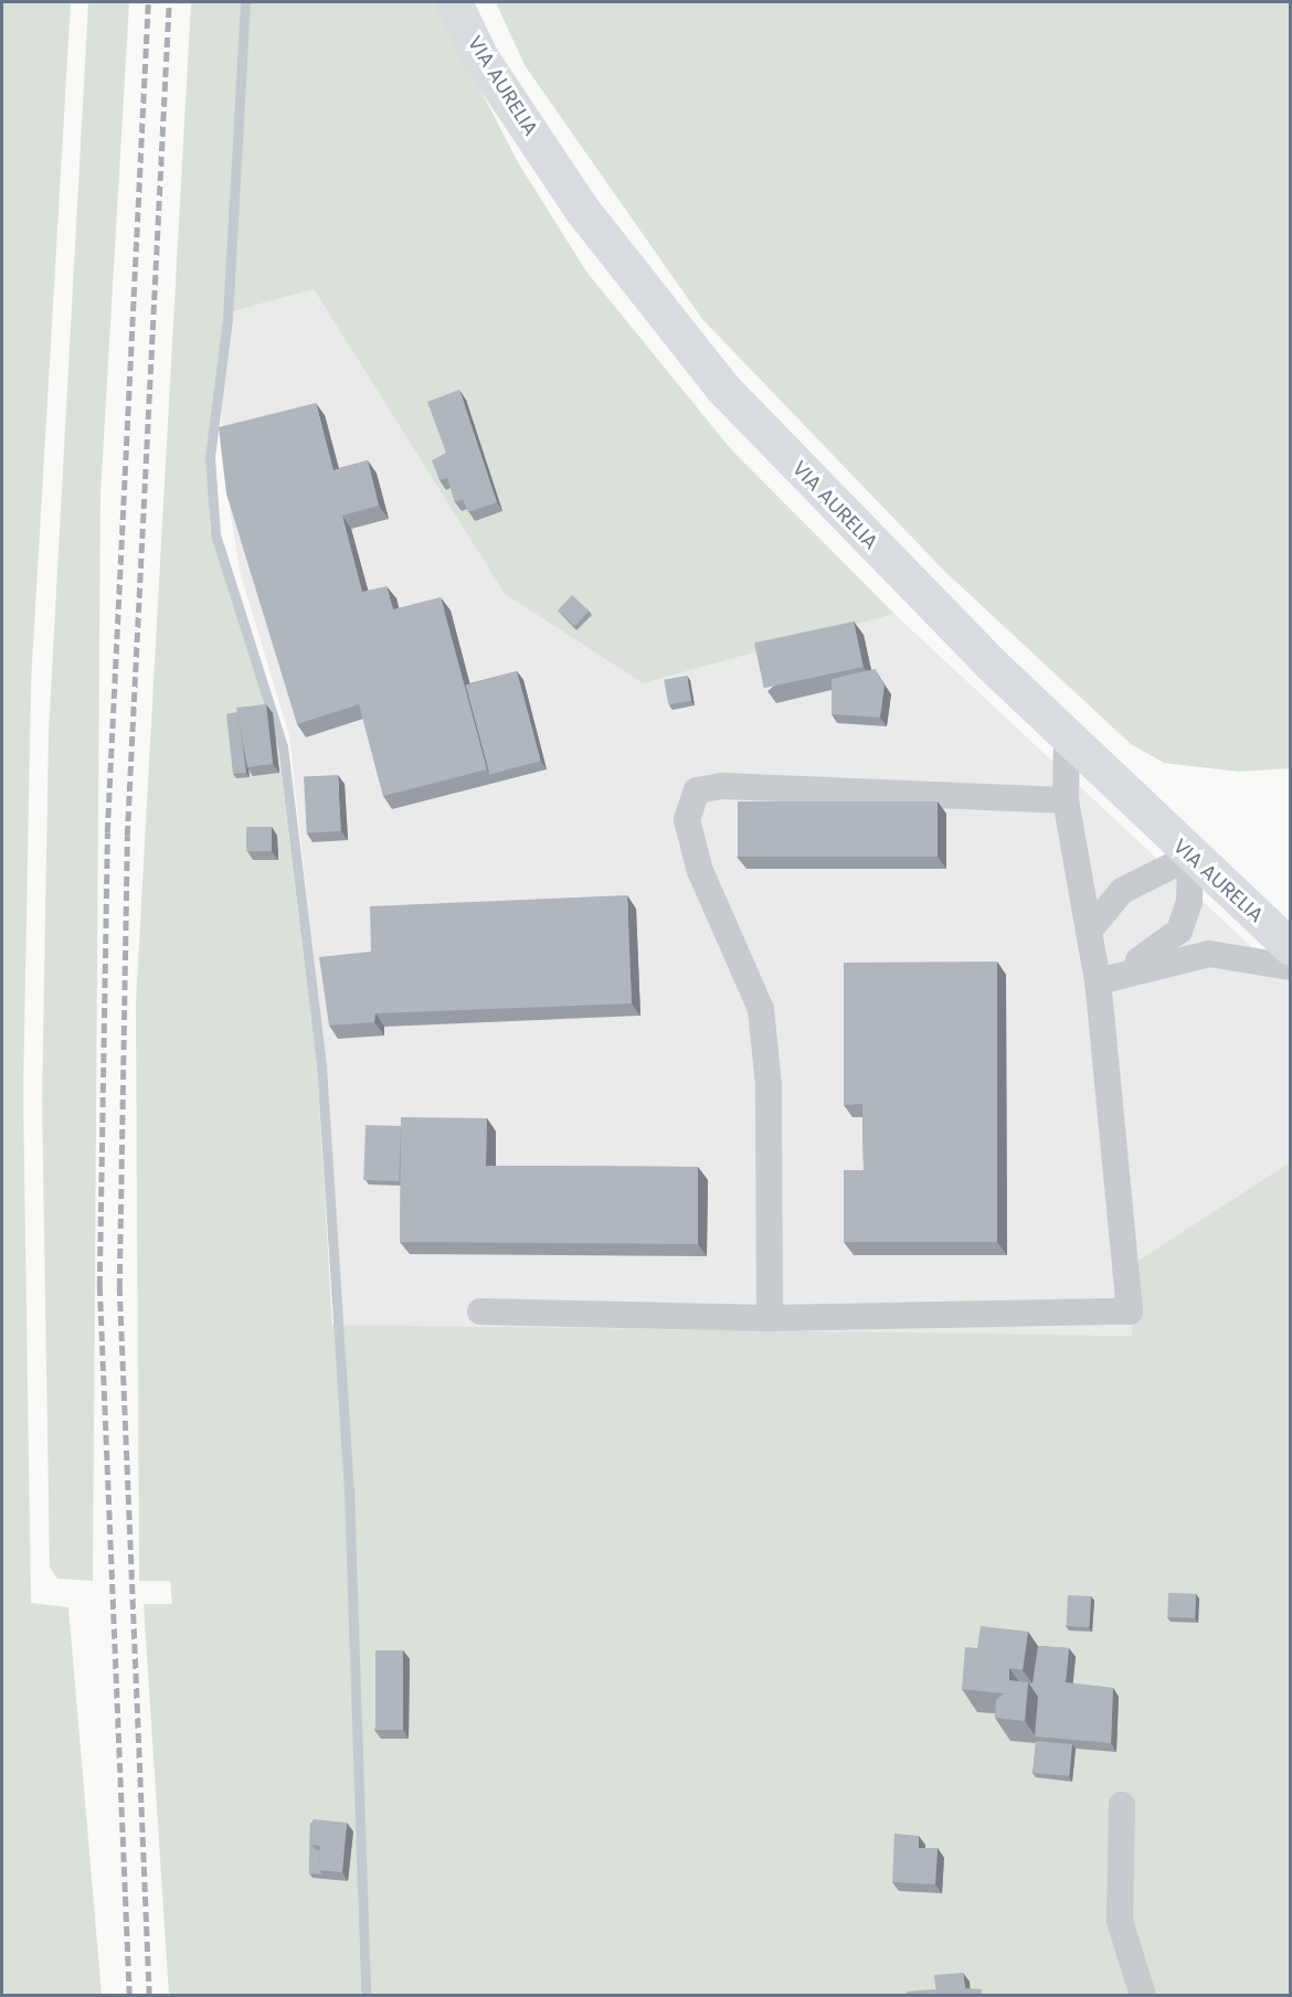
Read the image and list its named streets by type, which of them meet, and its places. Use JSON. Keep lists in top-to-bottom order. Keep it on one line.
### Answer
{"streets":{"main road":["VIA AURELIA"]}}
